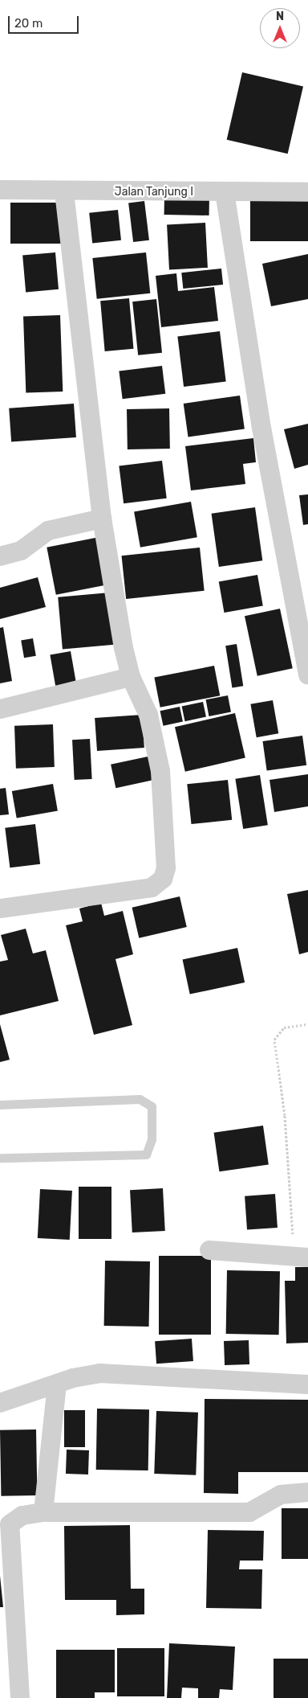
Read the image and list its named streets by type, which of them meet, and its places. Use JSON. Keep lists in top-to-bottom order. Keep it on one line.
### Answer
{"streets":{"street":["Jalan Tanjung I"]},"scale_bar":"20 m","north":"top"}
